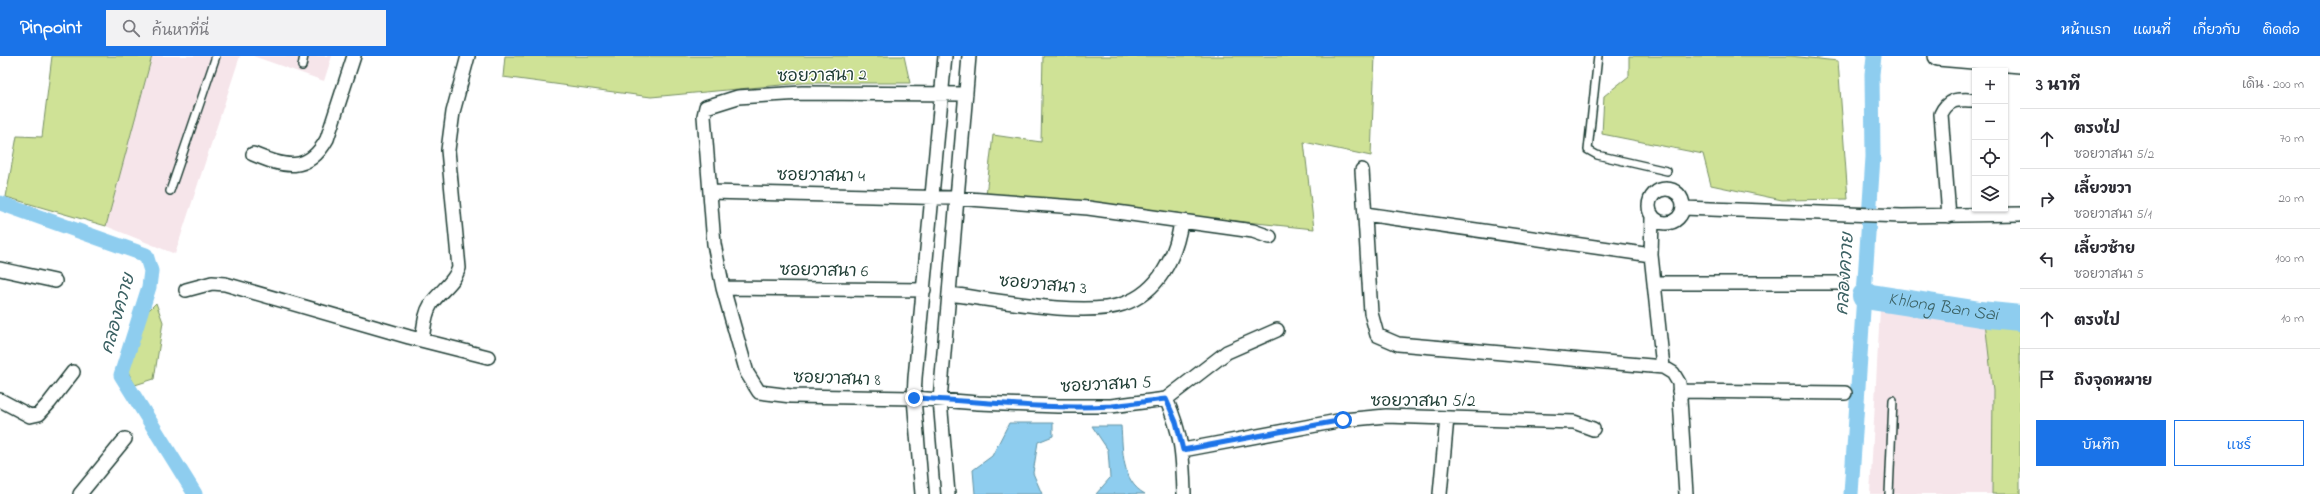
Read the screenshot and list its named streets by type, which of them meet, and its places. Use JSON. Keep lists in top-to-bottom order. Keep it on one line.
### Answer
{"streets":{"street":["ซอยวาสนา 2","ซอยวาสนา 4","ซอยวาสนา 6","ซอยวาสนา 3","ซอยวาสนา 8","ซอยวาสนา 5","ซอยวาสนา 5/2"]},"crossings":[["ซอยวาสนา 2","ซอยวาสนา 4"],["ซอยวาสนา 4","ซอยวาสนา 3"],["ซอยวาสนา 6","ซอยวาสนา 8"],["ซอยวาสนา 8","ซอยวาสนา 5"]],"water":["คลองควาย","Khlong Ban Sai"],"page":{"header":"Pinpoint","search":"ค้นหาที่นี่","nav":["หน้าแรก","แผนที่","เกี่ยวกับ","ติดต่อ"],"heading":["3 นาที","เดิน · 200 m"],"map_buttons":["+","−"],"list":[["ตรงไป","ซอยวาสนา 5/2","70 m"],["เลี้ยวขวา","ซอยวาสนา 5/1","20 m"],["เลี้ยวซ้าย","ซอยวาสนา 5","100 m"],["ตรงไป","10 m"],"ถึงจุดหมาย"],"buttons":["บันทึก","แชร์"]}}
